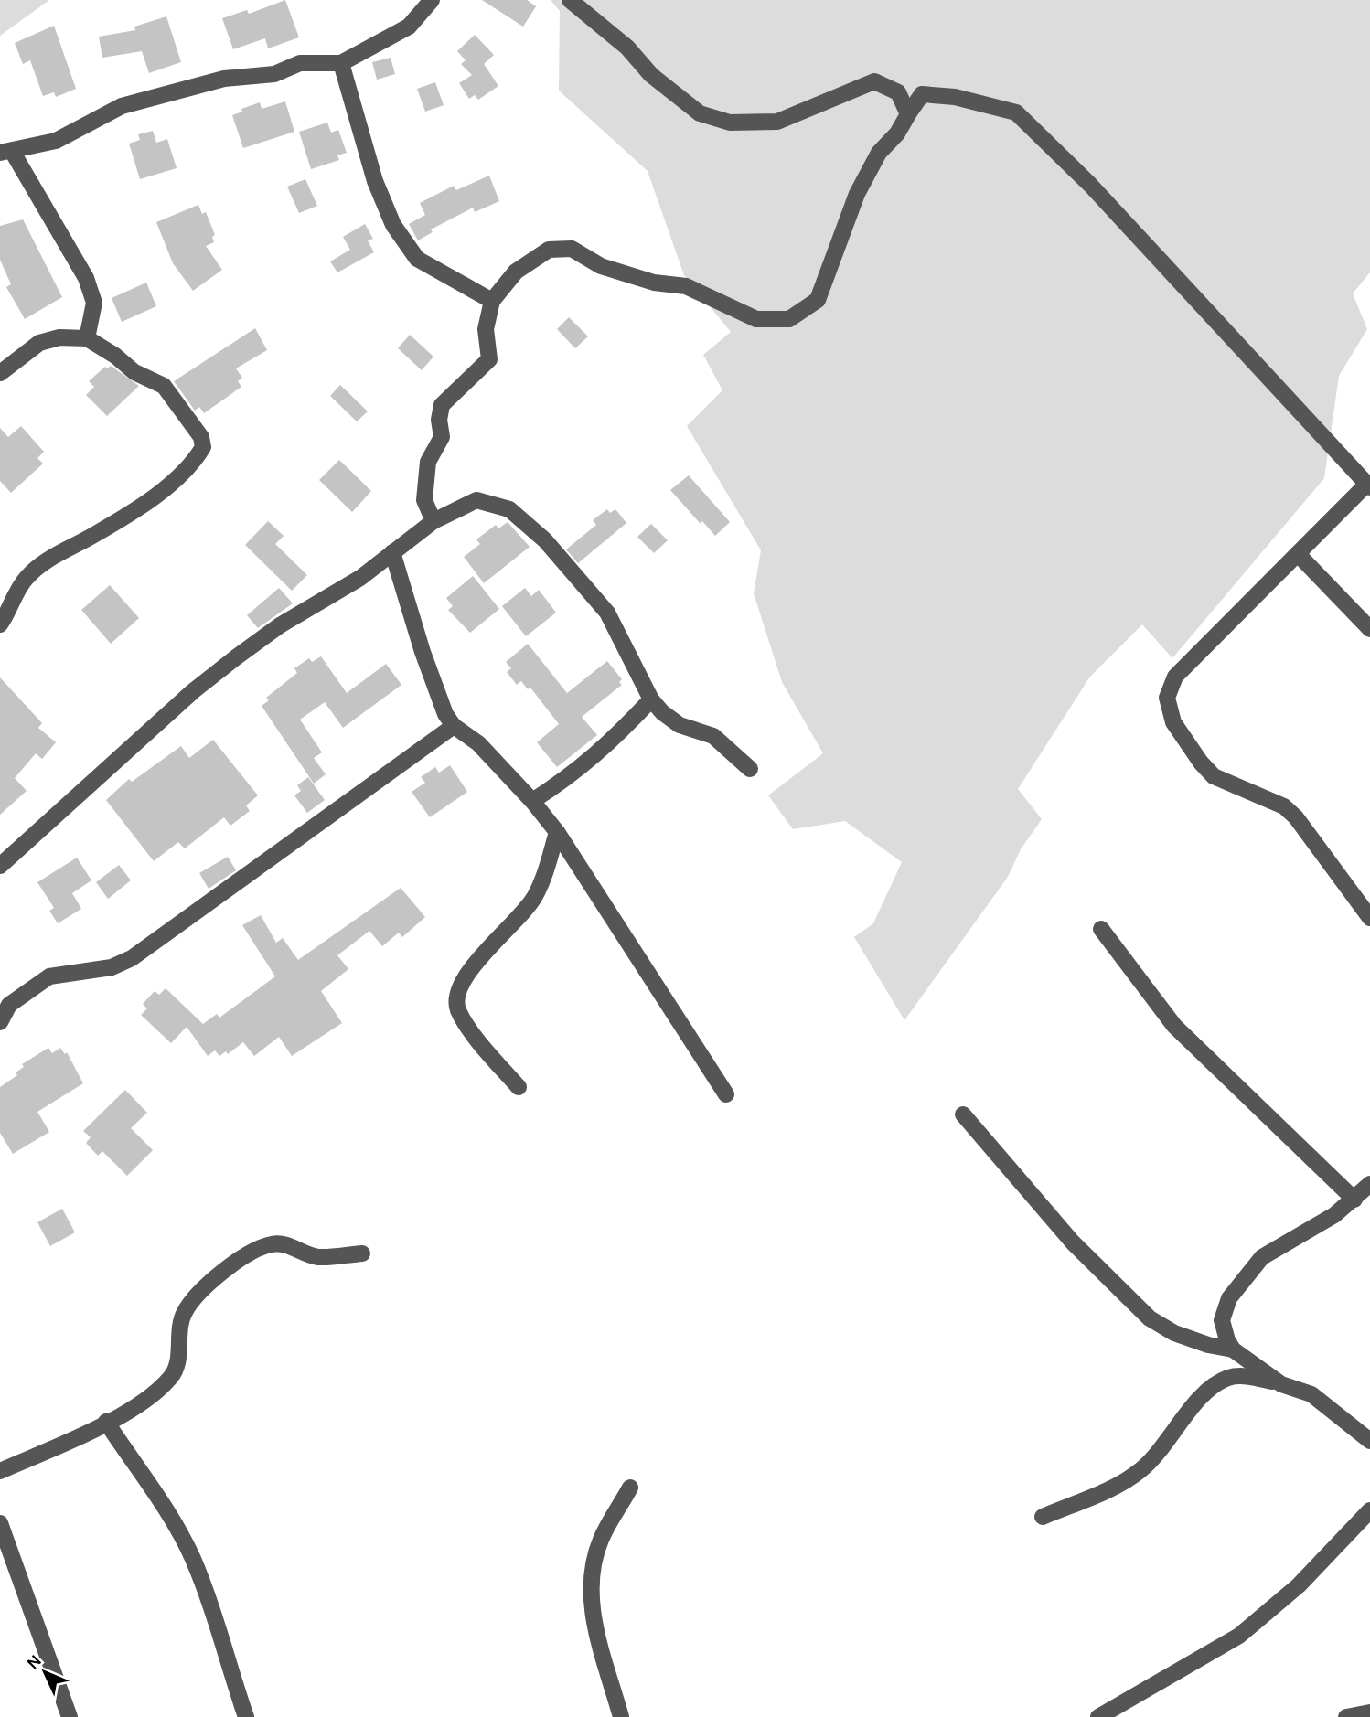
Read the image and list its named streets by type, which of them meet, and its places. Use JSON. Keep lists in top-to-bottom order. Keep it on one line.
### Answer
{"north":"top left"}
